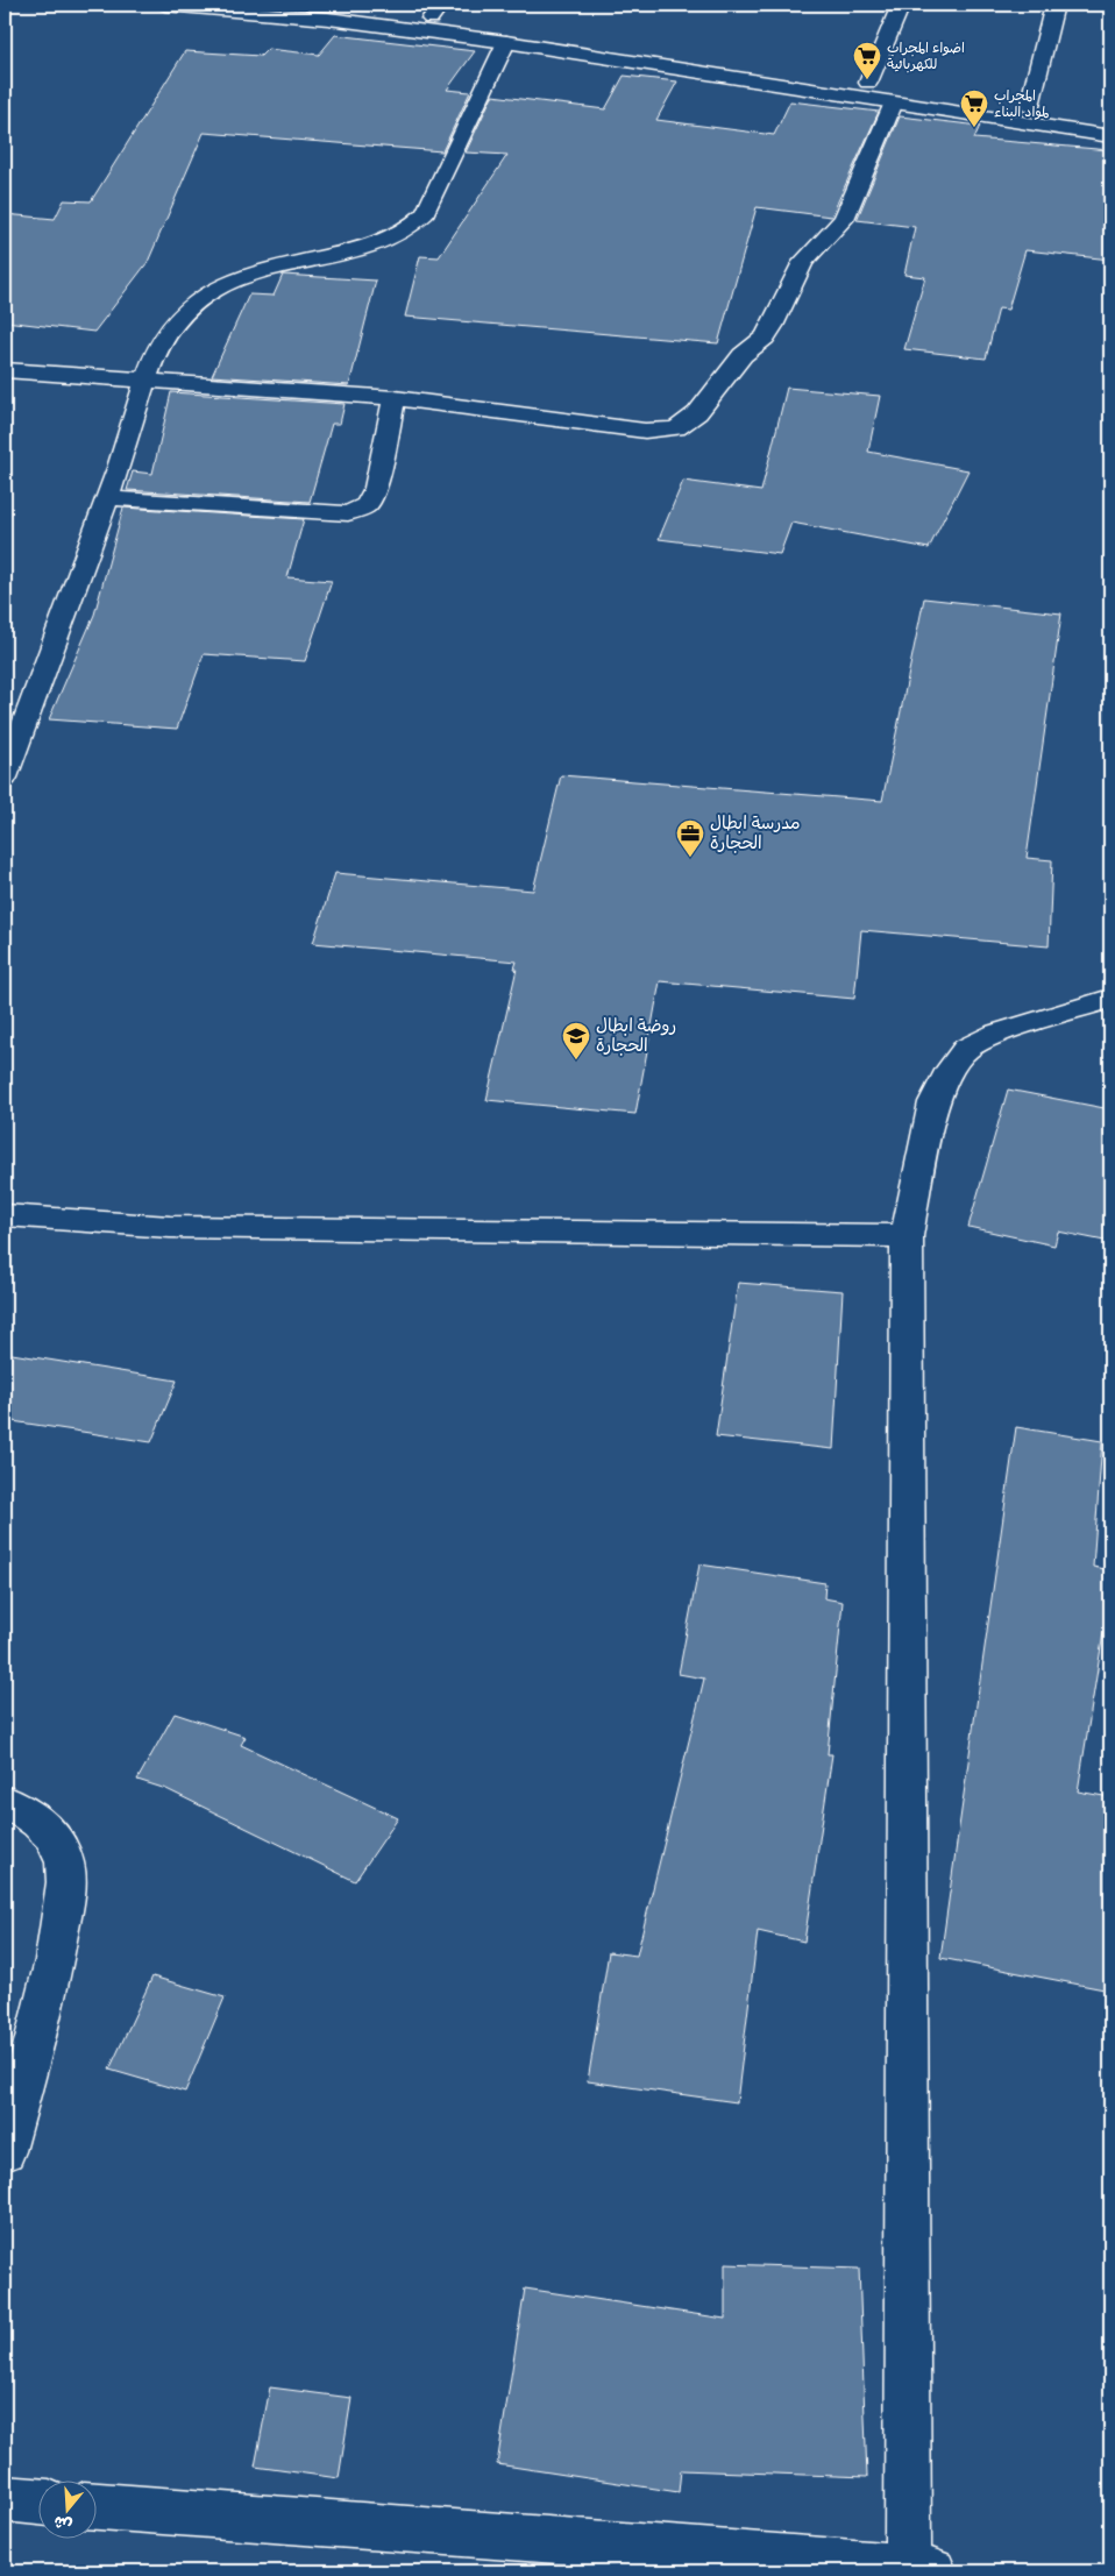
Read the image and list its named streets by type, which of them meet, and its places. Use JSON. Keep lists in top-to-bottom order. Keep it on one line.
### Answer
{"places":{"supermarket":["اضواء المجراب للكهربائية","المجراب لمواد البناء"],"office":["مدرسة ابطال الحجارة"],"school or university":["روضة ابطال الحجارة"]},"north":"bottom"}
